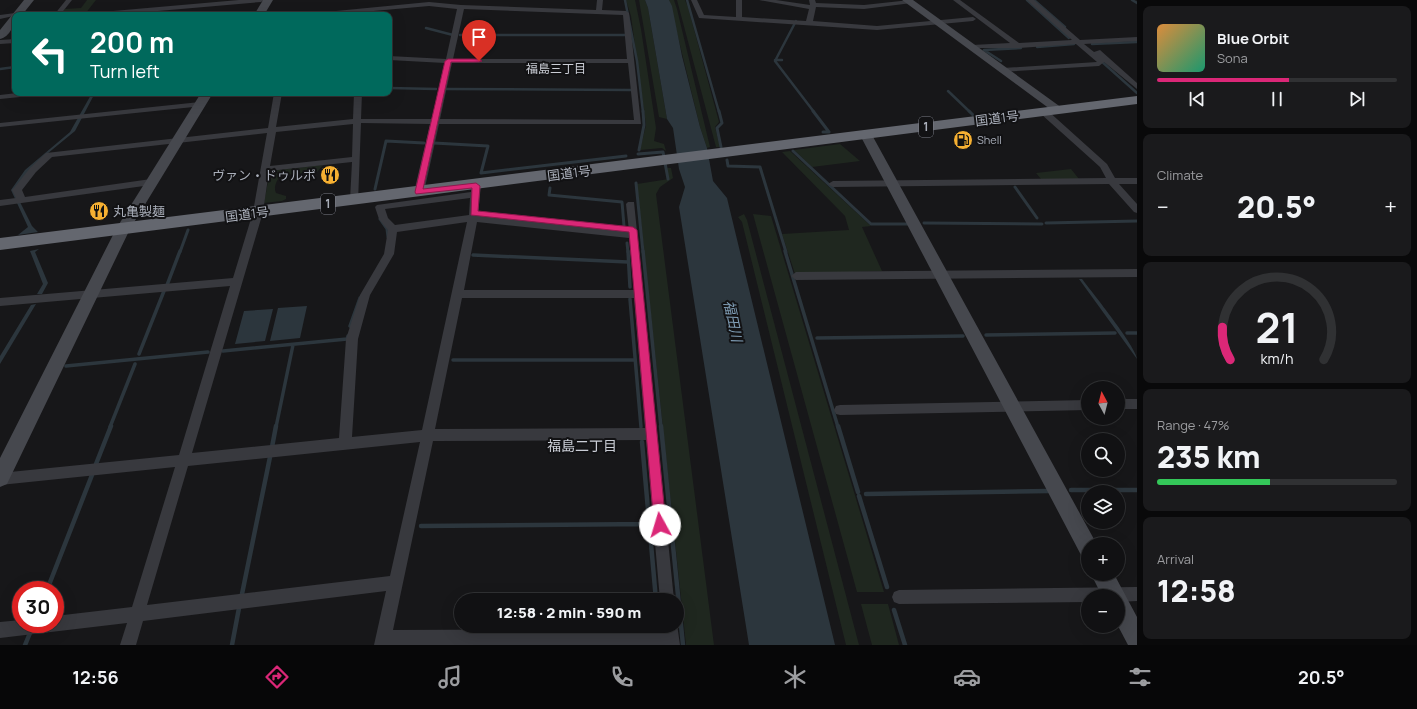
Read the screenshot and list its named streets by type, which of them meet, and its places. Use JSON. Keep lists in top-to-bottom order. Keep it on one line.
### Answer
{"streets":{"highway":["国道1号","1"]},"districts":["福島三丁目","福島二丁目"],"water":["福田川"],"places":{"fuel station":["Shell"],"restaurant":["ヴァン・ドゥルポ","丸亀製麺"]},"north":"top","page":{"turn":["200 m","Turn left"],"song":["Blue Orbit","Sona"],"tile":["Climate",["Range · 47%","235 km"],["Arrival","12:58"]],"heat":["−","20.5°","+"],"map_buttons":["+","−"],"limit":"30","trip":"12:58 · 2 min · 590 m","tabs":["12:56","20.5°"],"gauge":["21","km/h"]}}
